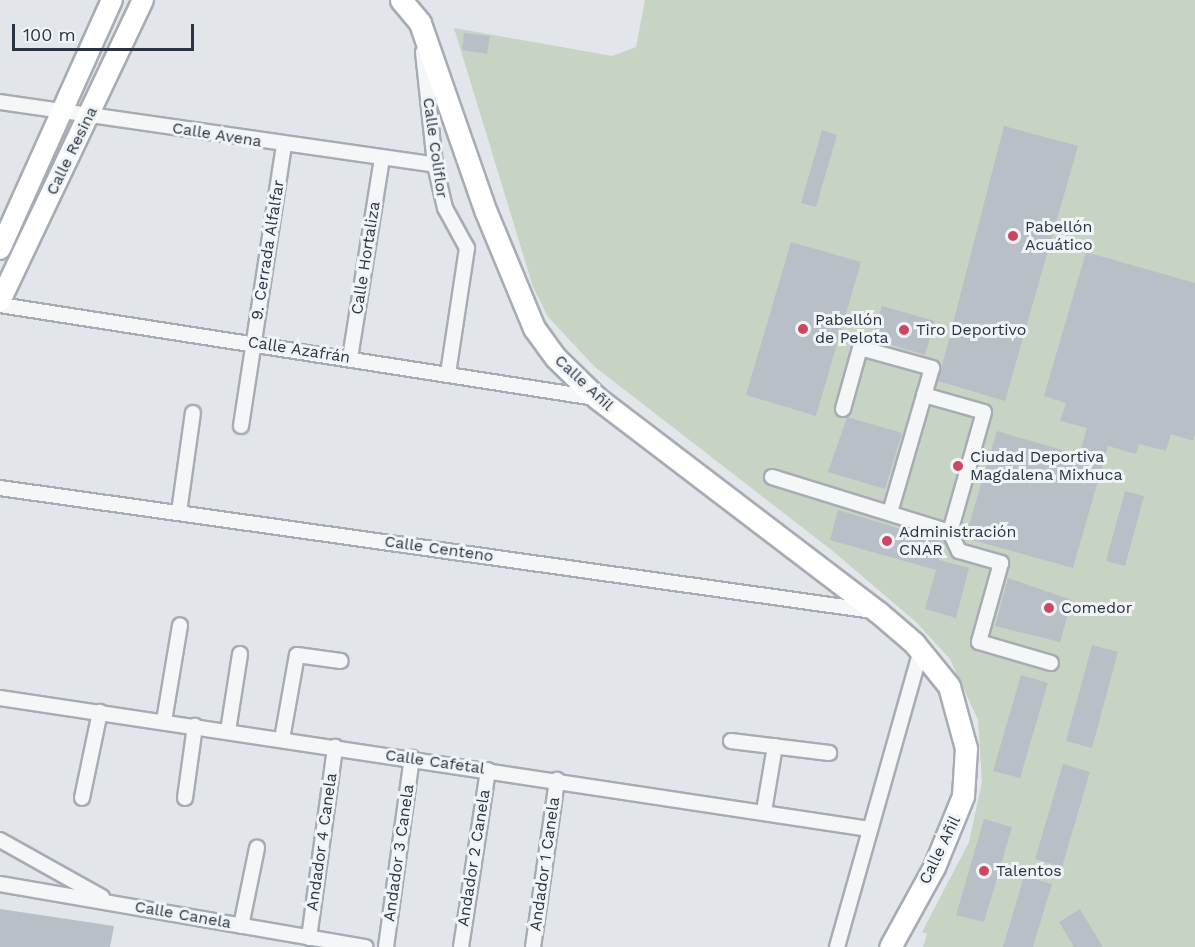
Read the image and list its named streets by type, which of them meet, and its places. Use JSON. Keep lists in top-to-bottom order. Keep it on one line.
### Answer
{"streets":{"main road":["Calle Añil"],"street":["Calle Avena","Calle Coliflor","Calle Resina","9. Cerrada Alfalfar","Calle Hortaliza","Calle Azafrán","Calle Centeno","Calle Cafetal","Andador 4 Canela","Andador 3 Canela","Andador 2 Canela","Andador 1 Canela","Calle Canela"]},"crossings":[["Calle Avena","Calle Coliflor"],["Calle Avena","Calle Resina"],["Calle Avena","9. Cerrada Alfalfar"],["Calle Avena","Calle Hortaliza"],["Calle Coliflor","Calle Azafrán"],["Calle Coliflor","Calle Añil"],["Calle Resina","Calle Azafrán"],["9. Cerrada Alfalfar","Calle Azafrán"],["Calle Hortaliza","Calle Azafrán"],["Calle Azafrán","Calle Añil"],["Calle Añil","Calle Centeno"],["Calle Cafetal","Andador 4 Canela"],["Calle Cafetal","Andador 3 Canela"],["Calle Cafetal","Andador 2 Canela"],["Calle Cafetal","Andador 1 Canela"],["Andador 4 Canela","Calle Canela"]],"places":["Pabellón Acuático","Pabellón de Pelota","Tiro Deportivo","Ciudad Deportiva Magdalena Mixhuca","Administración CNAR","Comedor","Talentos"],"scale_bar":"100 m"}
